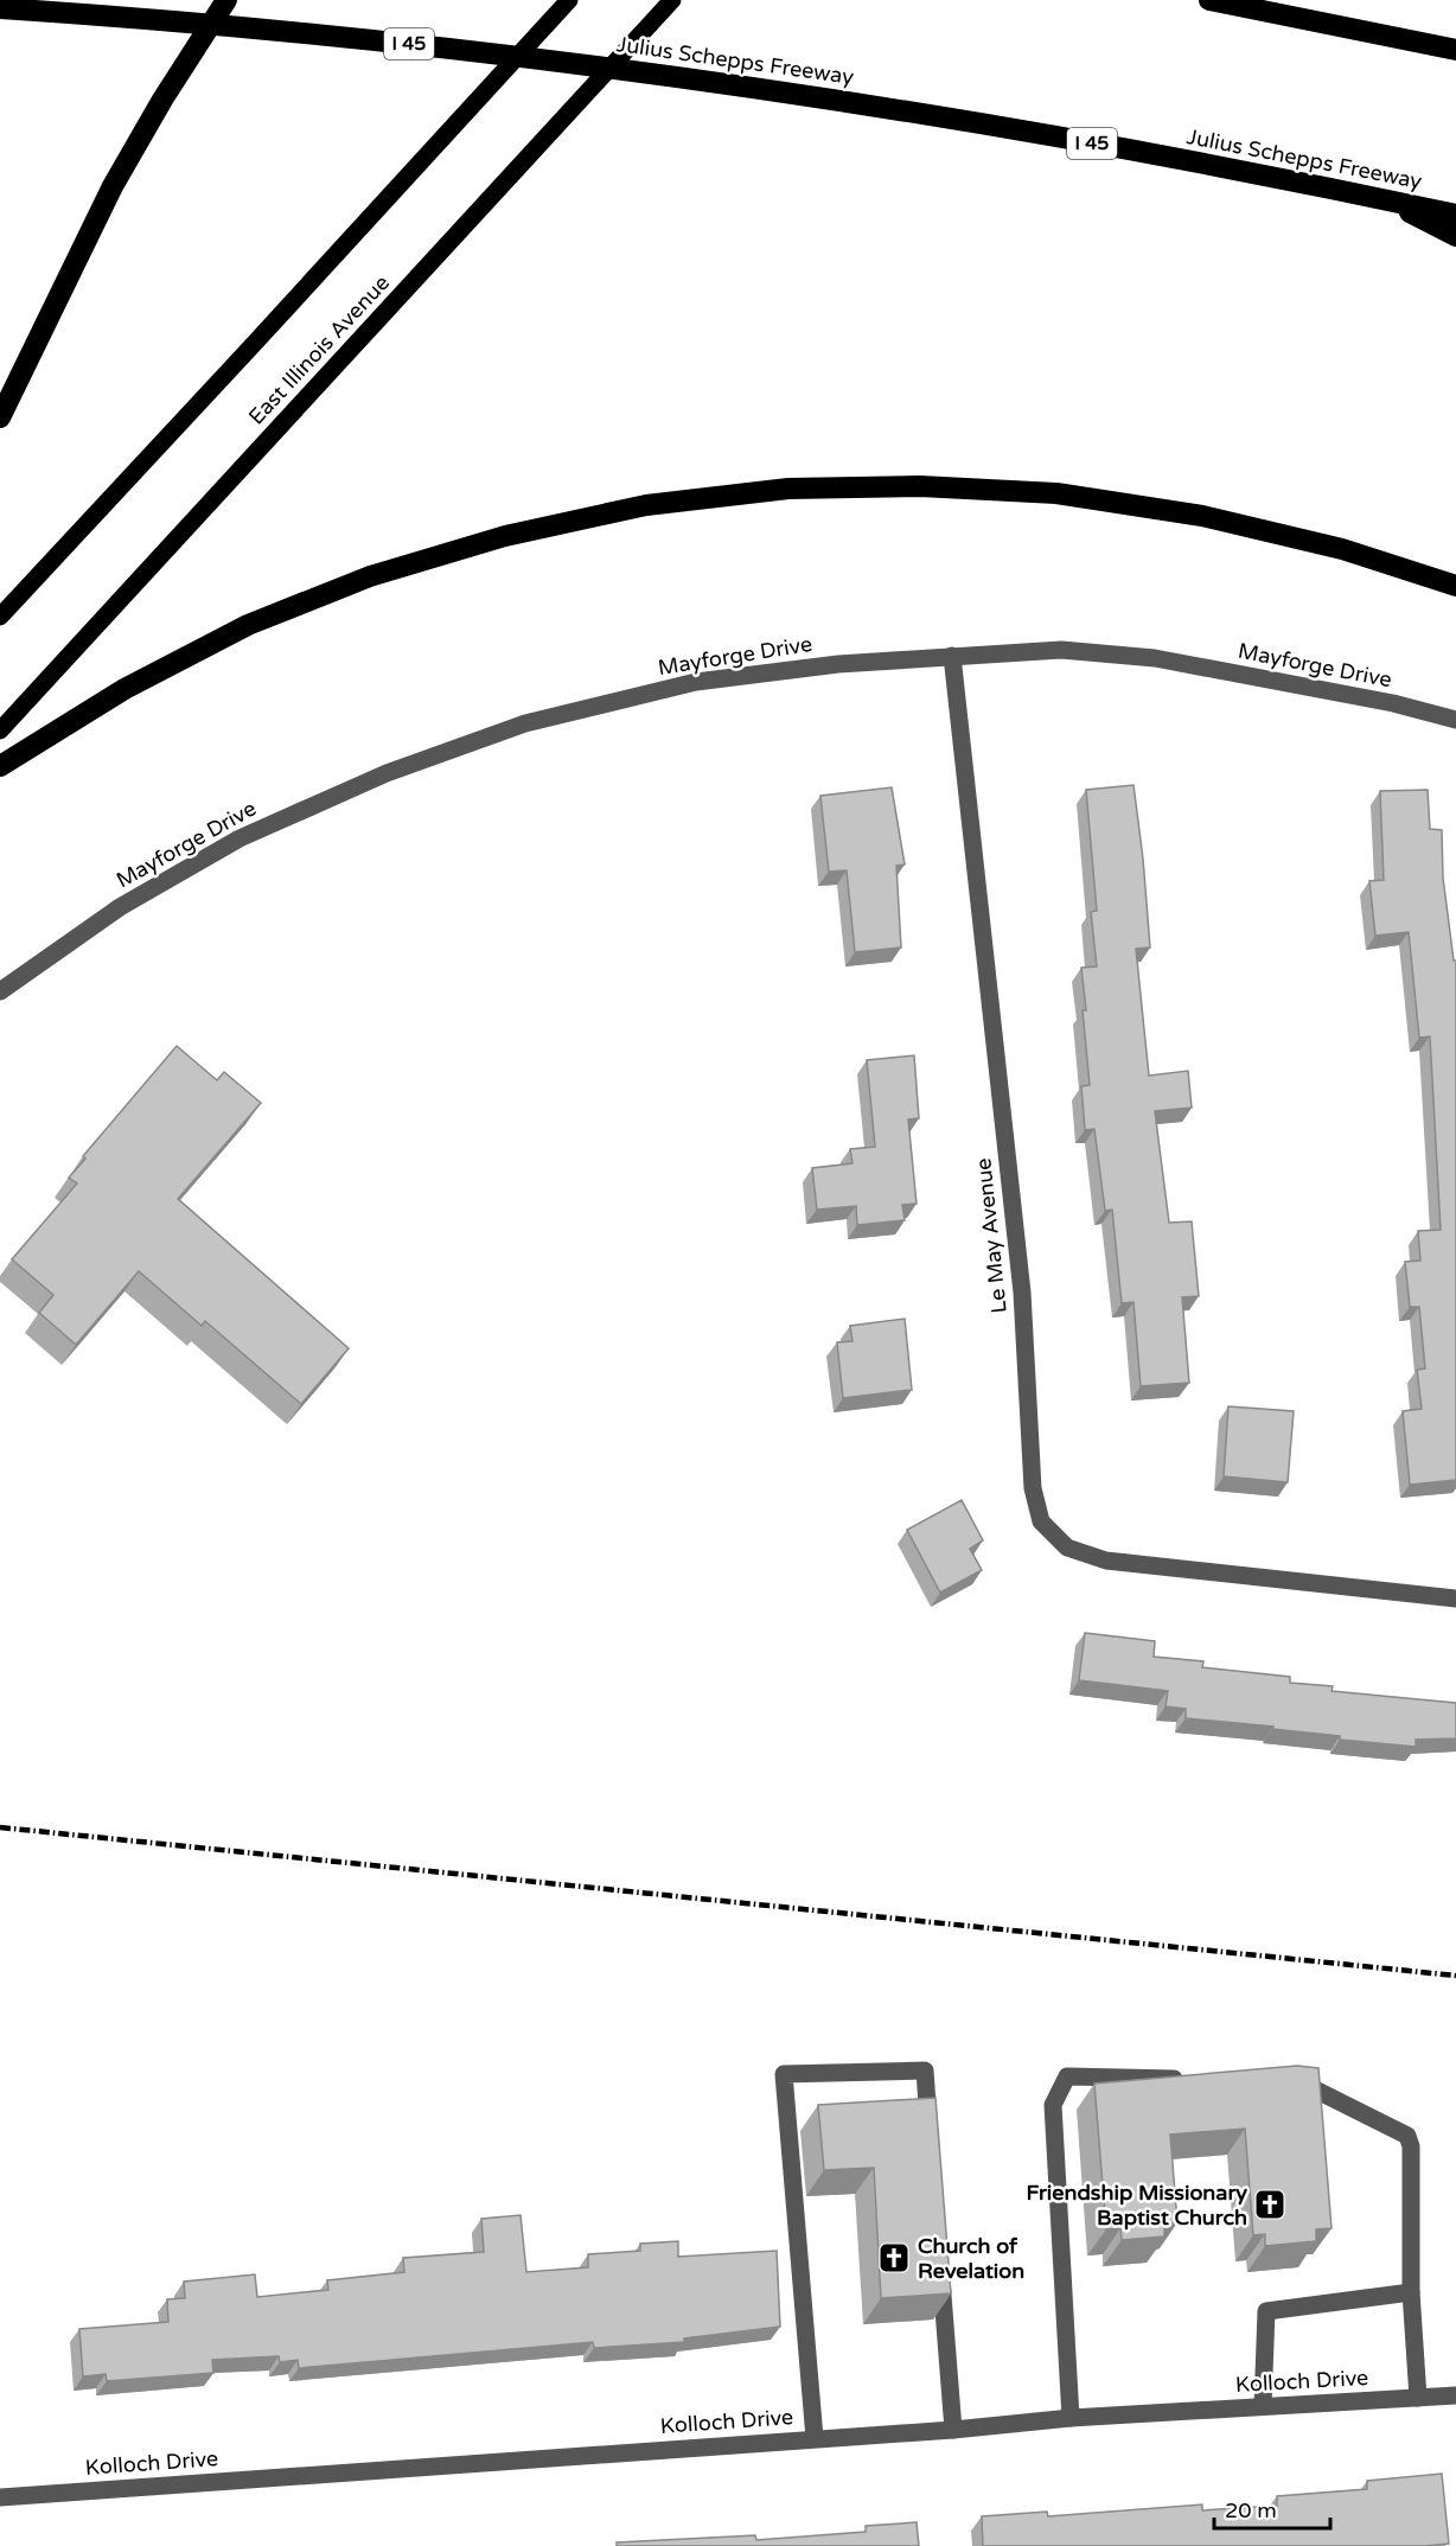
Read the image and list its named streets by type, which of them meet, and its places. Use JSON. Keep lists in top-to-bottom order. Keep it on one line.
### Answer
{"streets":{"highway":["I 45","Julius Schepps Freeway"],"main road":["East Illinois Avenue"],"street":["Mayforge Drive","Le May Avenue","Kolloch Drive"]},"crossings":[["Mayforge Drive","Le May Avenue"]],"places":{"church":["Friendship Missionary Baptist Church","Church of Revelation"]},"scale_bar":"20 m"}
